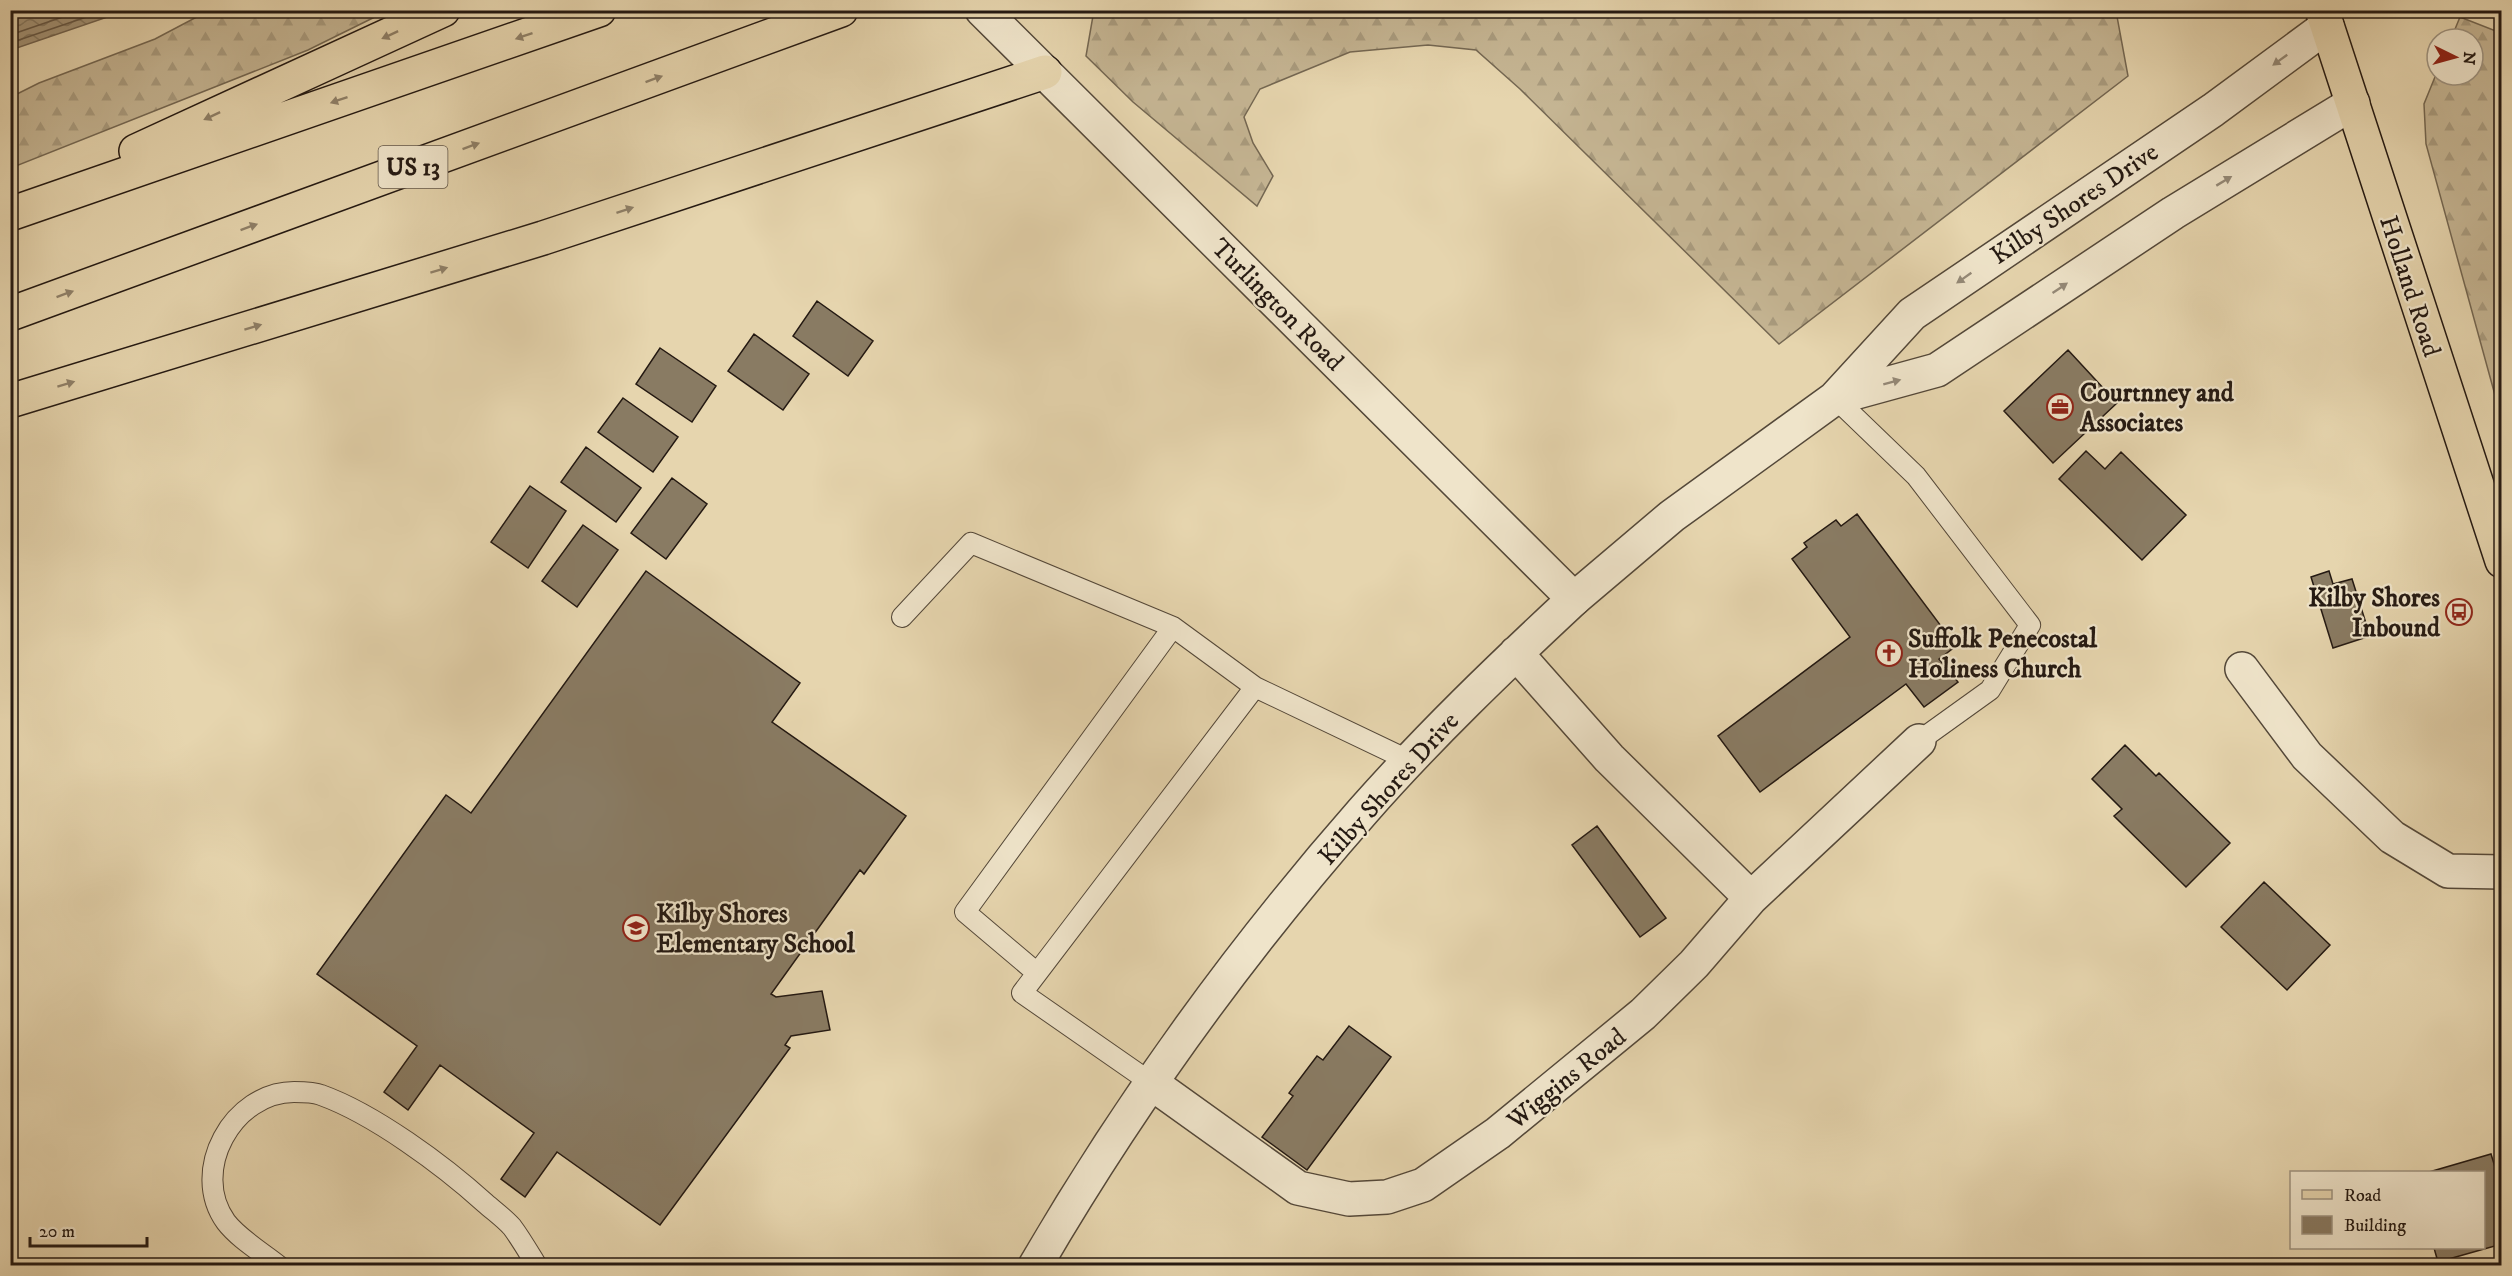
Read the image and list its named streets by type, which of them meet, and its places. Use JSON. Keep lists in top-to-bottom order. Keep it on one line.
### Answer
{"streets":{"main road":["US 13","Holland Road"],"street":["Kilby Shores Drive","Turlington Road","Wiggins Road"]},"crossings":[["Kilby Shores Drive","Holland Road"],["Kilby Shores Drive","Turlington Road"],["Kilby Shores Drive","Wiggins Road"]],"places":{"office":["Courtnney and Associates"],"bus stop":["Kilby Shores Inbound"],"church":["Suffolk Penecostal Holiness Church"],"school or university":["Kilby Shores Elementary School"]},"legend":["Road","Building"],"scale_bar":"20 m","north":"right"}
